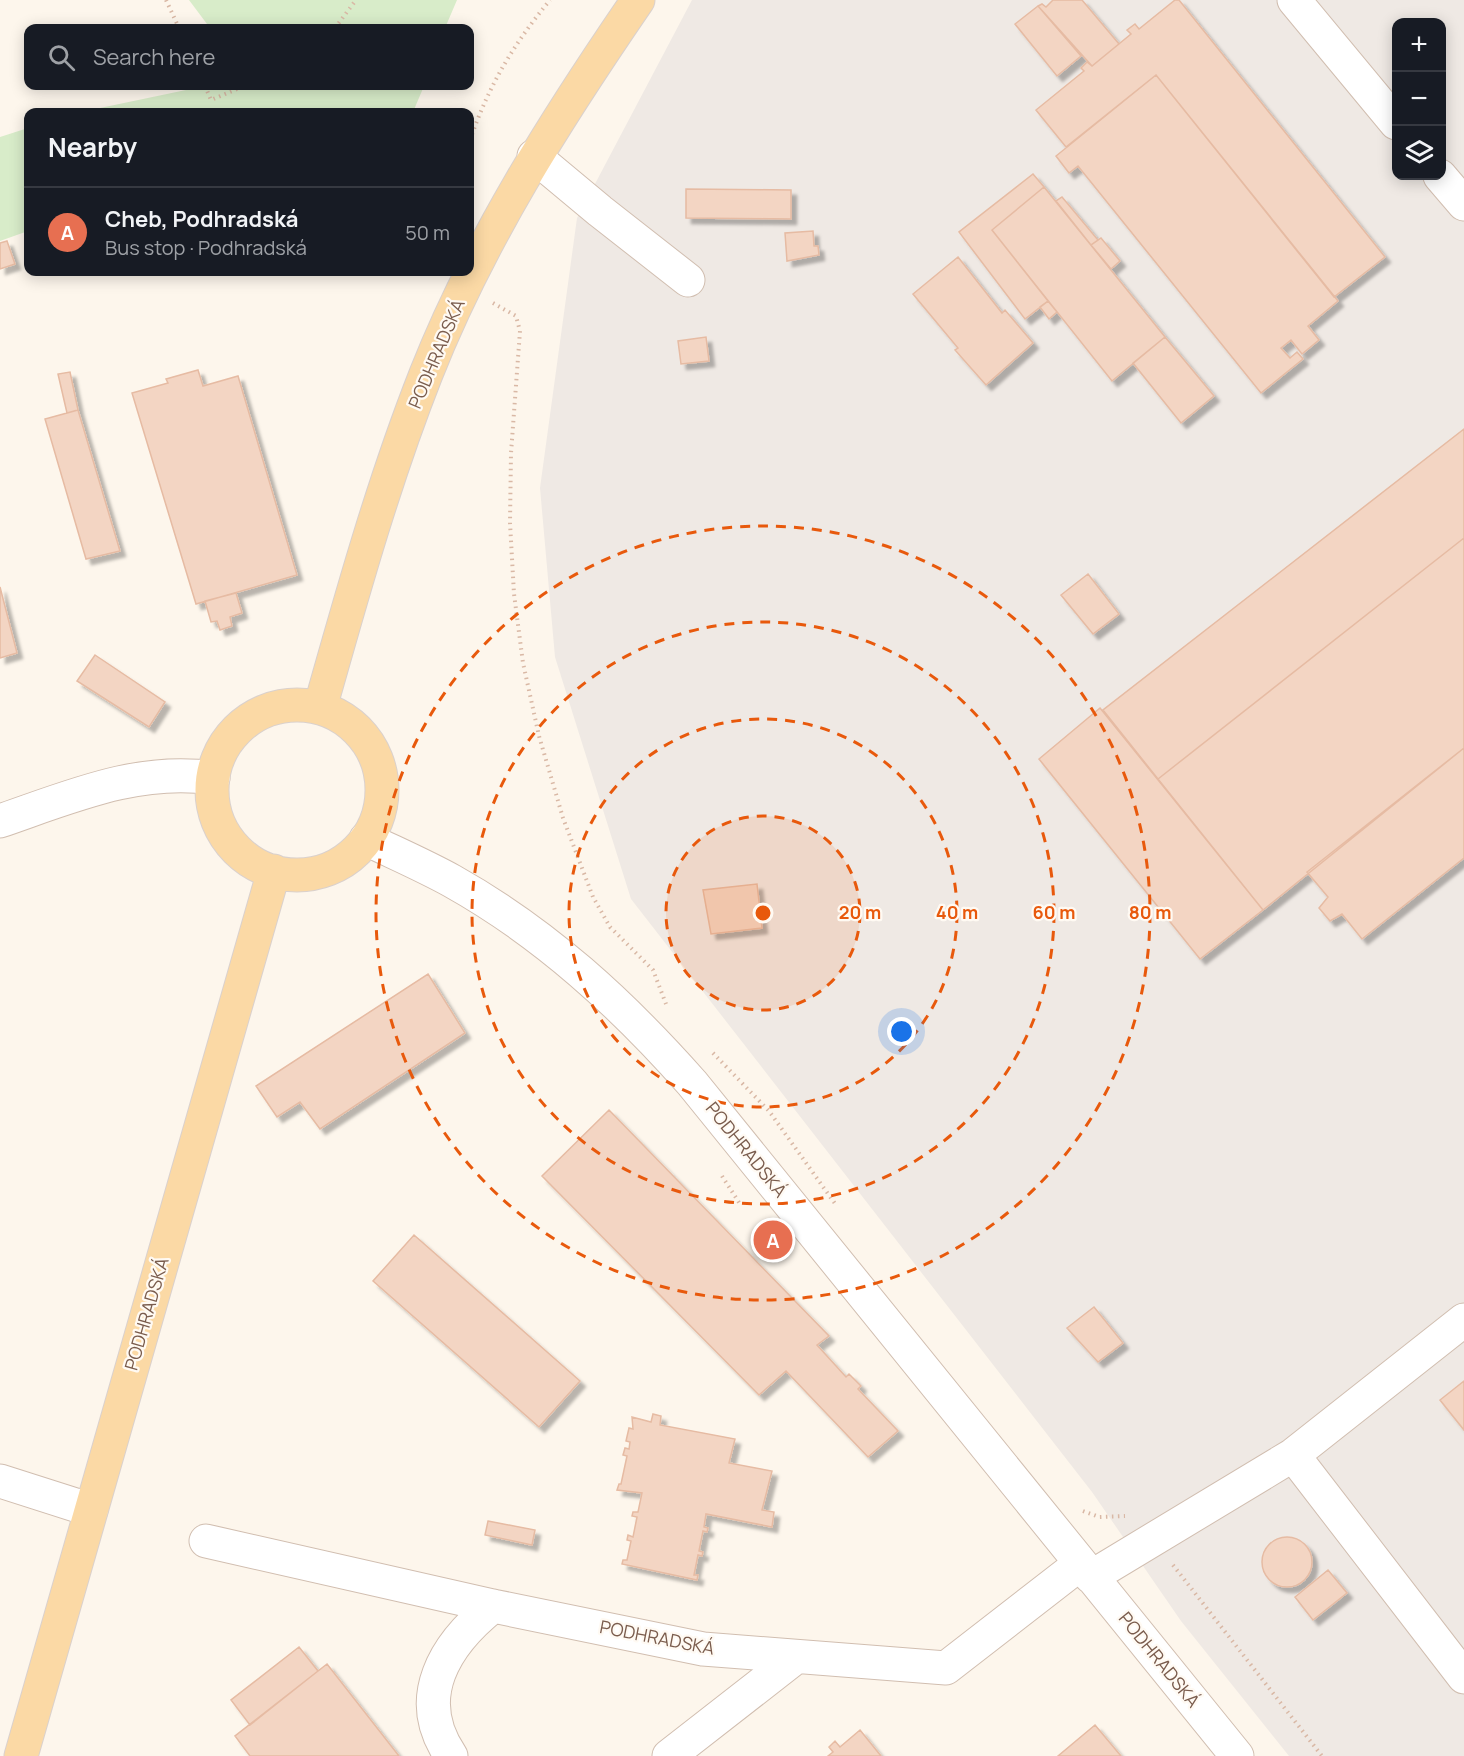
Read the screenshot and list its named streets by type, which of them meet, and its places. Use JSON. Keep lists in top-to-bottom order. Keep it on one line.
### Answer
{"streets":{"main road":["PODHRADSKÁ"]},"page":{"map_buttons":["+","−"],"search":"Search here","heading":"Nearby","list":[{"mark":"A","name":"Cheb, Podhradská","note":"Bus stop · Podhradská","value":"50 m"}],"pins":"A"},"rings":["20 m","40 m","60 m","80 m"]}
